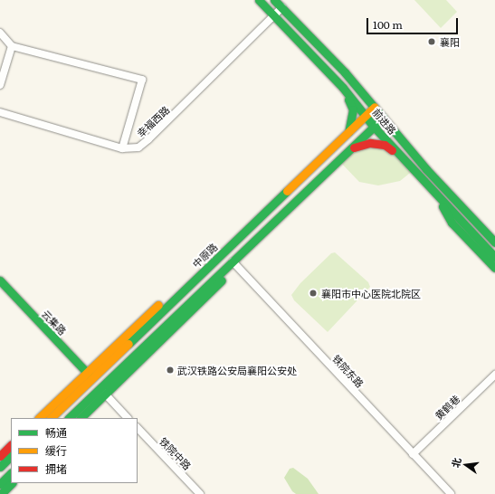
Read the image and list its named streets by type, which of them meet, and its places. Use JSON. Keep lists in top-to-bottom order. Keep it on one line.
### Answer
{"streets":{"main road":["前进路","中原路","云集路"],"street":["幸福西路","铁院东路","黄鹤巷","铁院中路"]},"crossings":[["幸福西路","前进路"],["前进路","中原路"],["中原路","云集路"],["铁院东路","黄鹤巷"]],"places":["襄阳","襄阳市中心医院北院区","武汉铁路公安局襄阳公安处"],"legend":["畅通","缓行","拥堵"],"scale_bar":"100 m","north":"left"}
